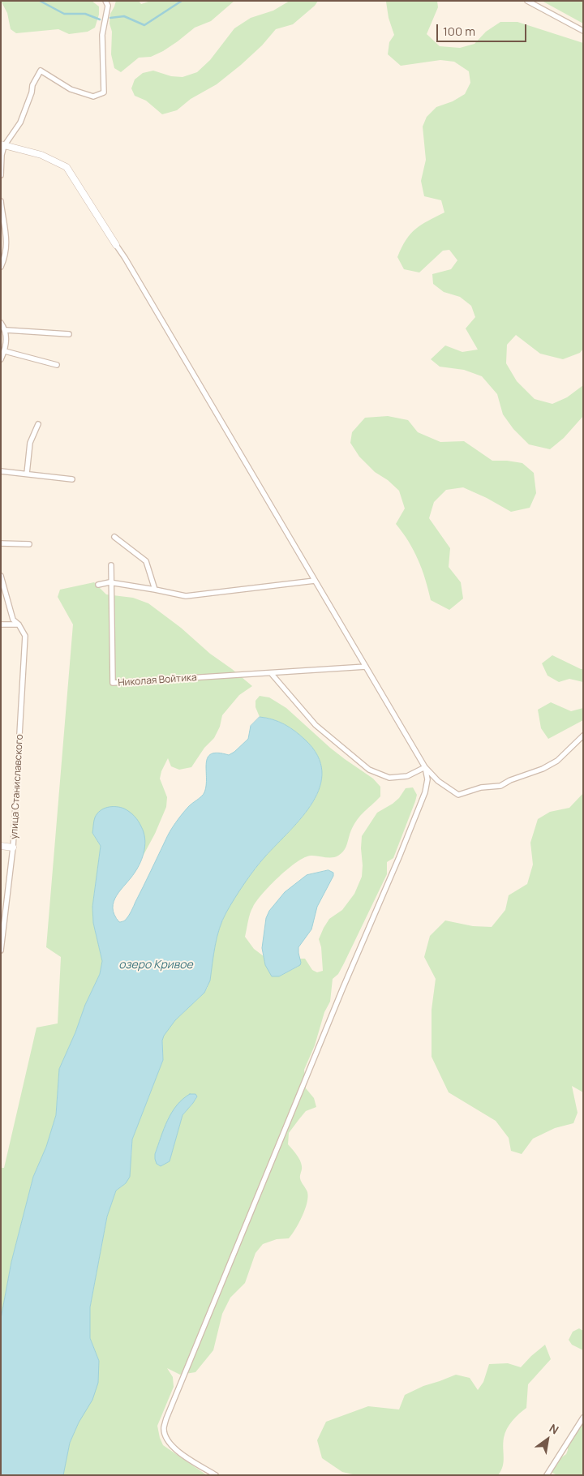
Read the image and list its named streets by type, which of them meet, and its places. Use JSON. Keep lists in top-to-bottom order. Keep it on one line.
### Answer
{"streets":{"street":["Николая Войтика","улица Станиславского"]},"water":["озеро Кривое"],"scale_bar":"100 m","north":"top right"}
